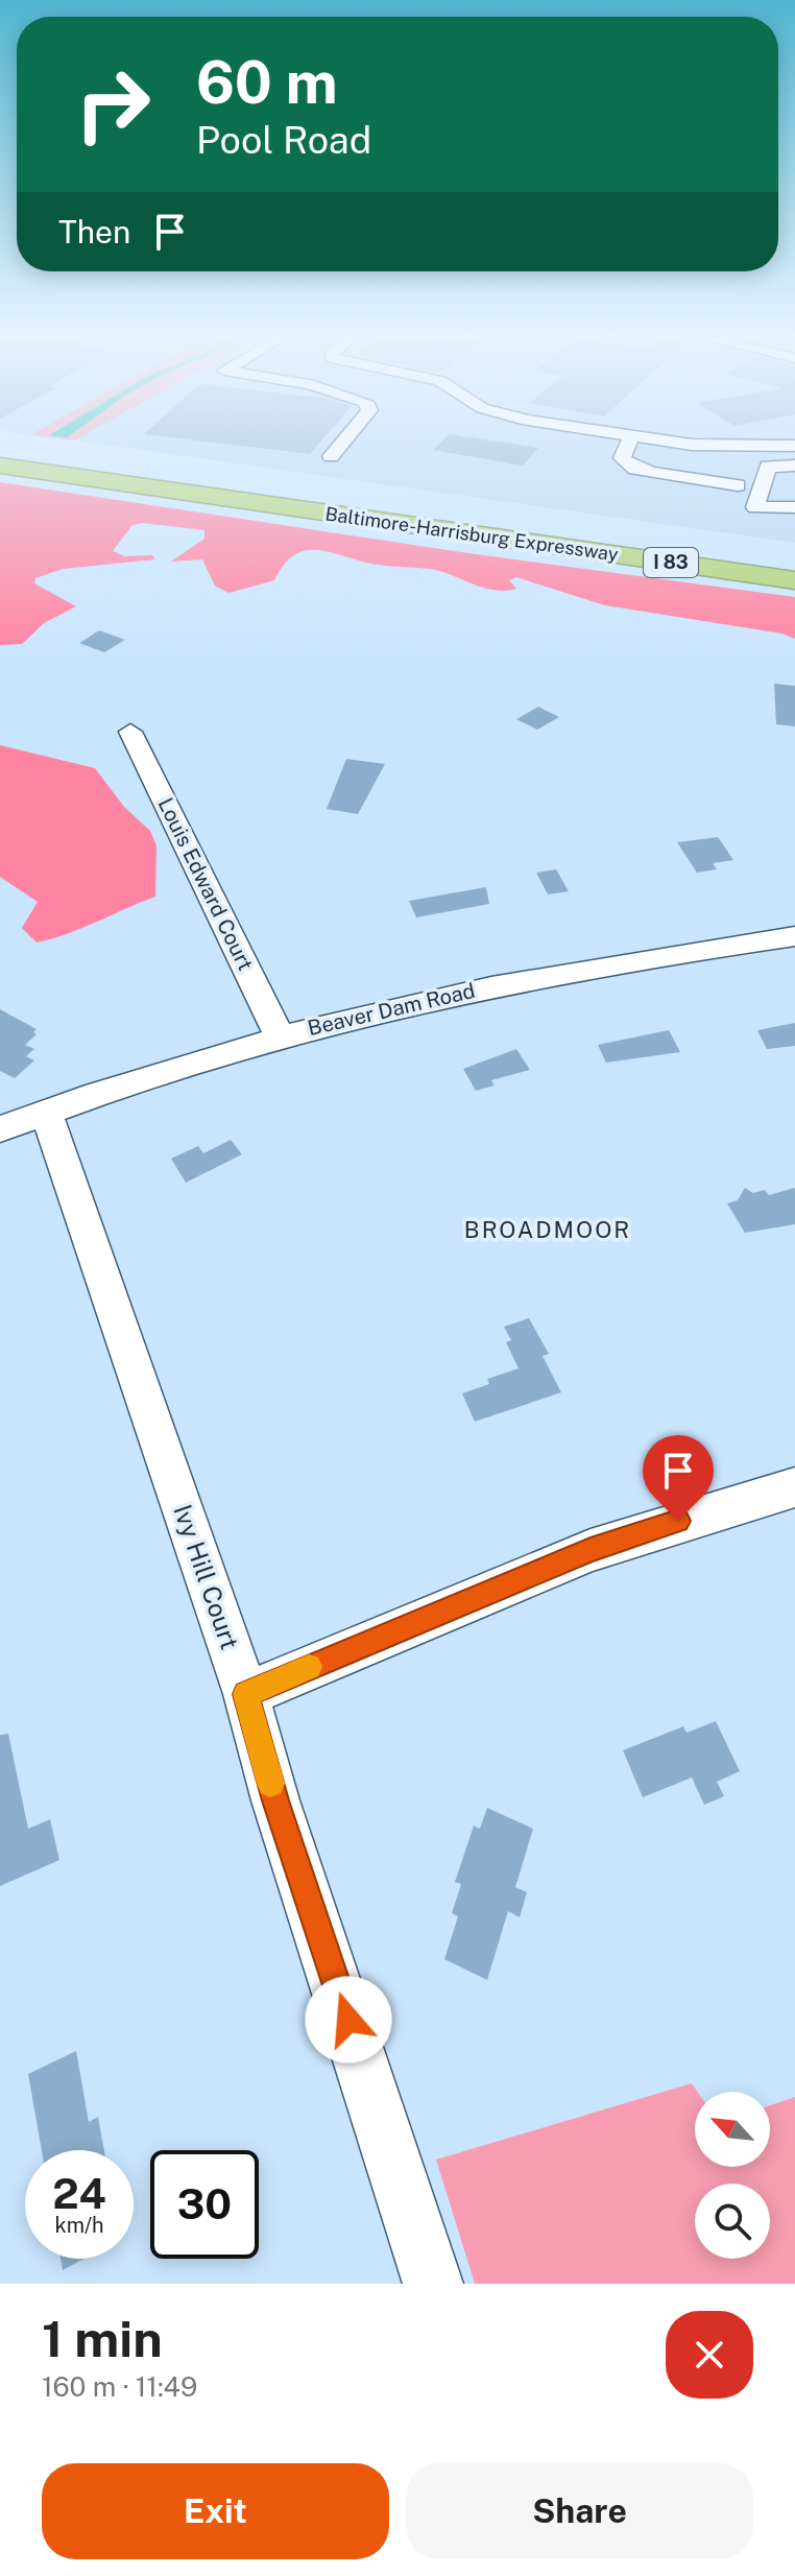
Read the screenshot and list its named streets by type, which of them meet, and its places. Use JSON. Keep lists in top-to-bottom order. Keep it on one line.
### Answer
{"streets":{"highway":["Baltimore-Harrisburg Expressway","I 83"],"street":["Louis Edward Court","Beaver Dam Road","Ivy Hill Court"]},"crossings":[["Louis Edward Court","Beaver Dam Road"],["Beaver Dam Road","Ivy Hill Court"]],"districts":["BROADMOOR"],"north":"top left","page":{"turn":["60 m","Pool Road"],"then":"Then","speed":"24 km/h","limit":"30","heading":["1 min","160 m · 11:49"],"buttons":["Exit","Share"]}}
